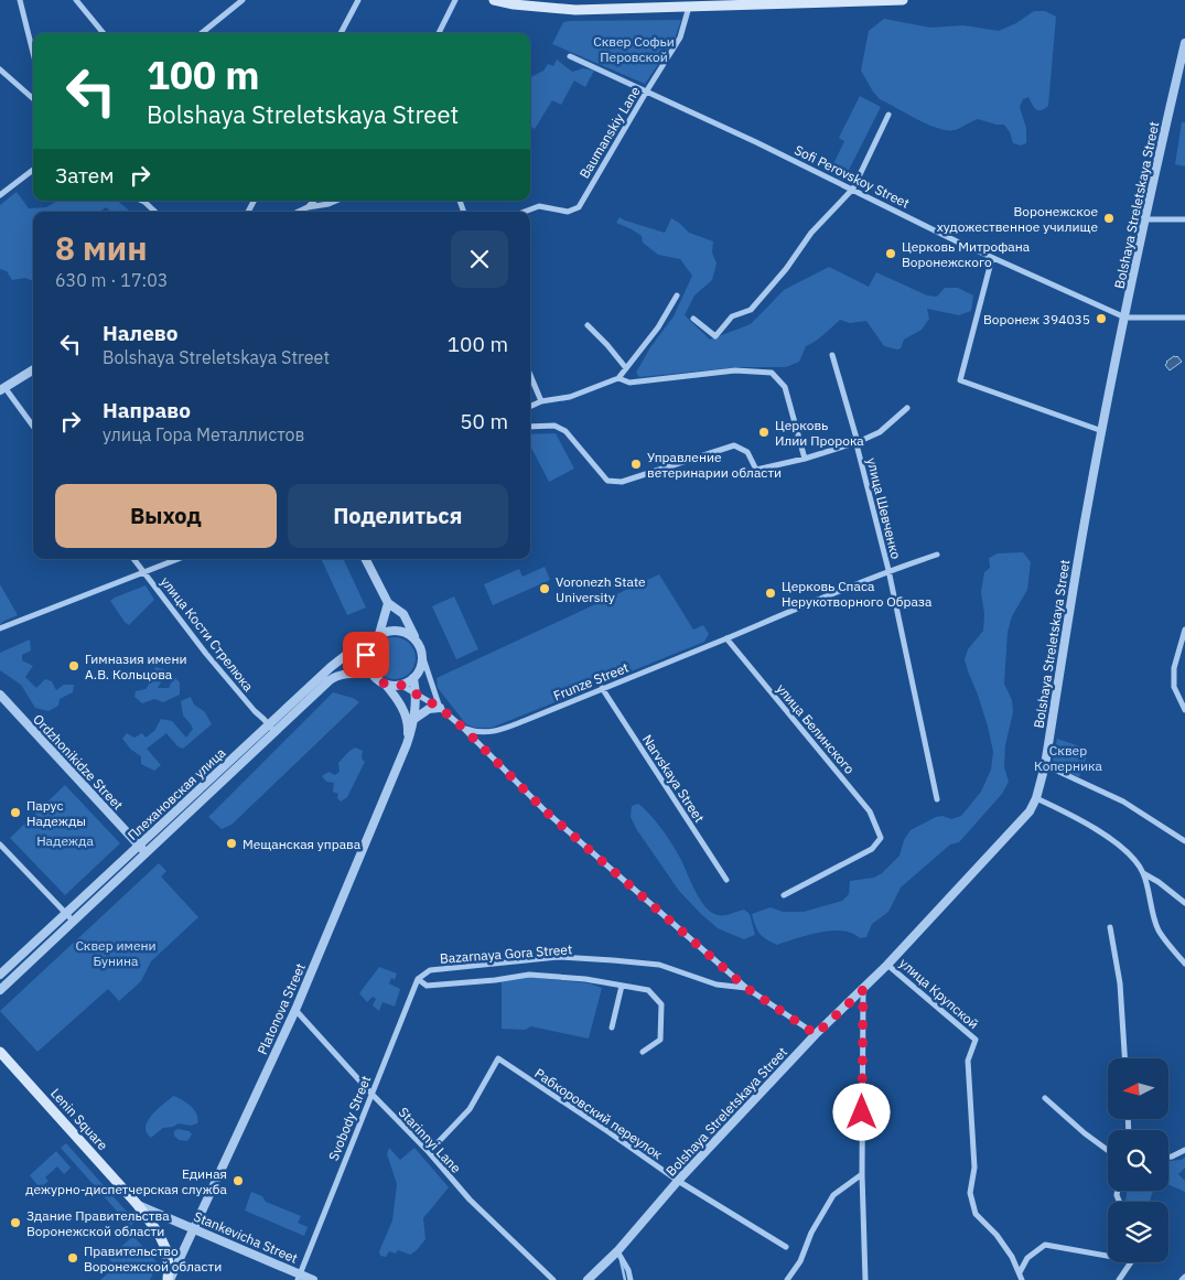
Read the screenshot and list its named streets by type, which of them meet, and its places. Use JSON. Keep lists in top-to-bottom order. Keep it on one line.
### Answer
{"streets":{"main road":["Lenin Square"],"street":["Baumanskiy Lane","Sofi Perovskoy Street","Bolshaya Streletskaya Street","улица Шевченко","улица Кости Стрелюка","Frunze Street","улица Белинского","Ordzhonikidze Street","Narvskaya Street","Плехановская улица","Bazarnaya Gora Street","улица Крупской","Platonova Street","Рабкоровский переулок","Svobody Street","Starinnyi Lane","Stankevicha Street"]},"crossings":[["Baumanskiy Lane","Sofi Perovskoy Street"],["Sofi Perovskoy Street","Bolshaya Streletskaya Street"],["Bolshaya Streletskaya Street","улица Крупской"],["Bolshaya Streletskaya Street","Рабкоровский переулок"],["улица Шевченко","Frunze Street"],["улица Кости Стрелюка","Плехановская улица"],["Frunze Street","улица Белинского"],["Frunze Street","Narvskaya Street"],["Ordzhonikidze Street","Плехановская улица"],["Плехановская улица","Platonova Street"],["Bazarnaya Gora Street","Svobody Street"],["Platonova Street","Lenin Square"],["Platonova Street","Starinnyi Lane"],["Platonova Street","Stankevicha Street"],["Рабкоровский переулок","Starinnyi Lane"],["Svobody Street","Starinnyi Lane"],["Svobody Street","Stankevicha Street"],["Lenin Square","Stankevicha Street"]],"parks":["Сквер Софьи Перовской","Сквер Коперника","Надежда","Cквер имени Бунина"],"places":["Воронежское художественное училище","Церковь Митрофана Воронежского","Воронеж 394035","Церковь Илии Пророка","Управление ветеринарии области","Voronezh State University","Церковь Спаса Нерукотворного Образа","Гимназия имени А.В. Кольцова","Парус Надежды","Мещанская управа","Единая дежурно-диспетчерская служба","Здание Правительства Воронежской области","Правительство Воронежской области"],"north":"left","page":{"turn":["100 m","Bolshaya Streletskaya Street"],"then":"Затем","heading":["8 мин","630 m · 17:03"],"list":[{"name":"Налево","note":"Bolshaya Streletskaya Street","value":"100 m"},{"name":"Направо","note":"улица Гора Металлистов","value":"50 m"}],"buttons":["Выход","Поделиться"]}}
